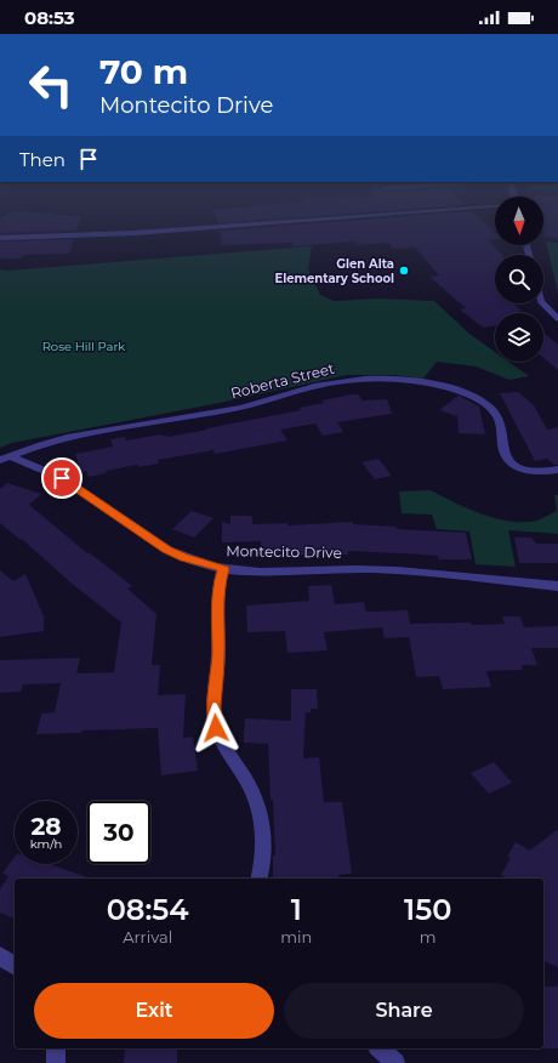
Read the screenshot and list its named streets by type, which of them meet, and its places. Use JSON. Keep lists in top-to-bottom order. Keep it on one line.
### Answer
{"streets":{"street":["Roberta Street","Montecito Drive"]},"crossings":[["Roberta Street","Montecito Drive"]],"parks":["Rose Hill Park"],"places":["Glen Alta Elementary School"],"north":"bottom","page":{"status":"08:53","turn":["70 m","Montecito Drive"],"then":"Then","speed":"28 km/h","limit":"30","eta":["08:54","Arrival","1","min","150","m"],"buttons":["Exit","Share"]}}
